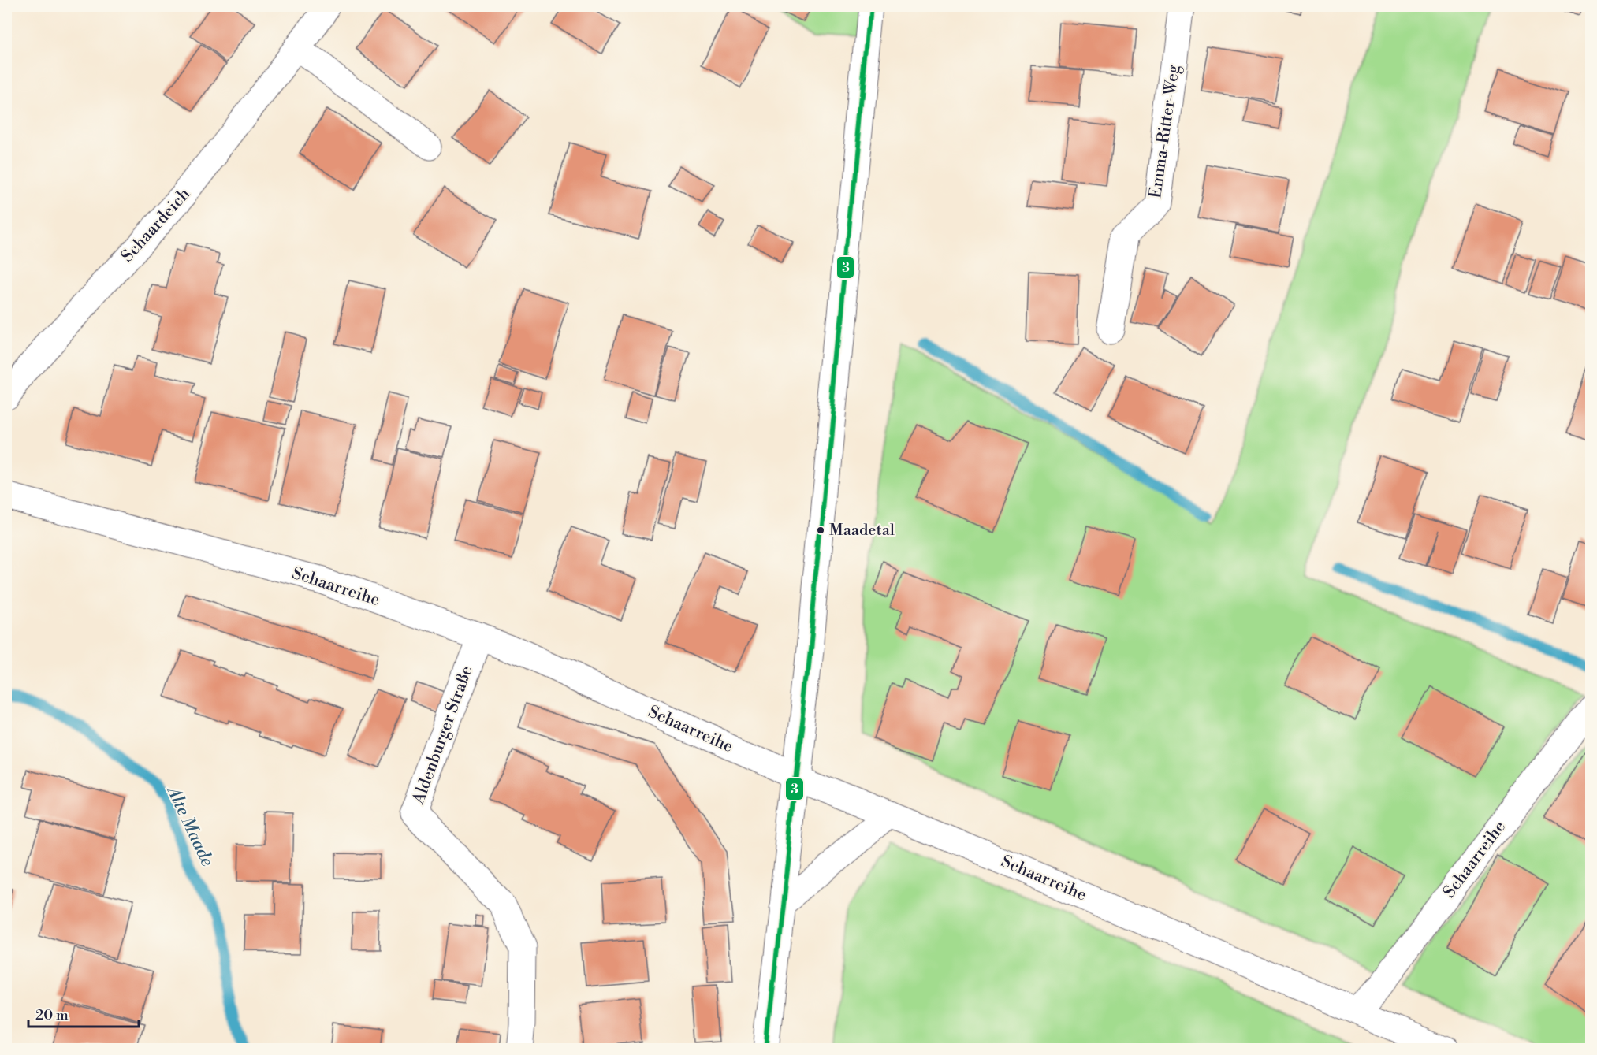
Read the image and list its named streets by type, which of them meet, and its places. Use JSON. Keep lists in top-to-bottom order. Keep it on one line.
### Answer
{"streets":{"main road":["Emma-Ritter-Weg","Schaardeich","Schaarreihe","Aldenburger Straße"]},"crossings":[["Schaarreihe","Aldenburger Straße"]],"water":["Alte Maade"],"places":["Maadetal"],"lines":["transit line 3"],"scale_bar":"20 m"}
